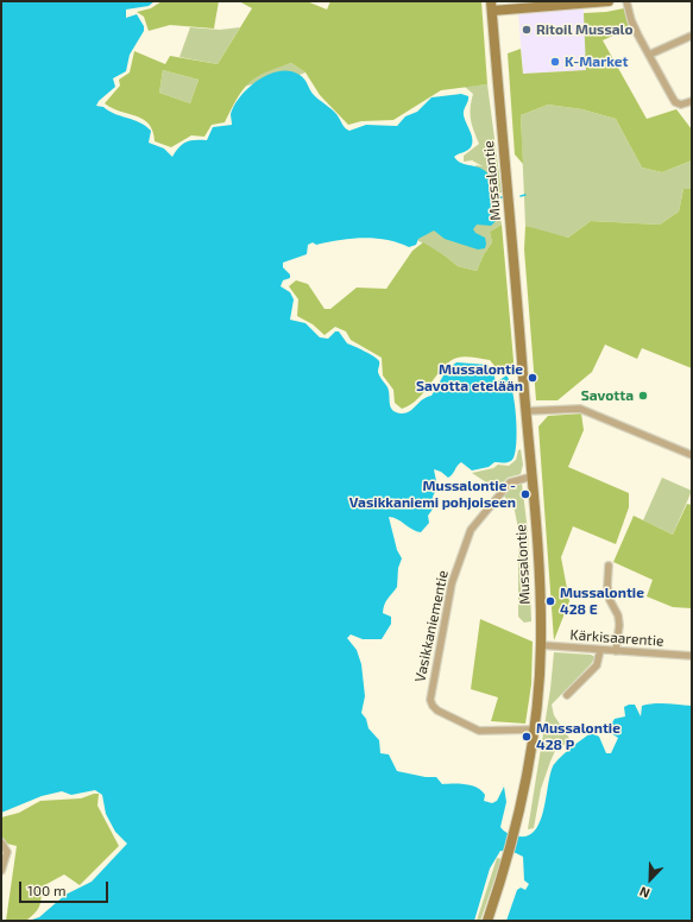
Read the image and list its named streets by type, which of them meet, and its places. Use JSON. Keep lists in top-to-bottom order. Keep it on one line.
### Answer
{"streets":{"main road":["Mussalontie"],"street":["Vasikkaniementie","Kärkisaarentie"]},"crossings":[["Mussalontie","Vasikkaniementie"],["Mussalontie","Kärkisaarentie"]],"places":["Ritoil Mussalo","K-Market","Mussalontie Savotta etelään","Savotta","Mussalontie - Vasikkaniemi pohjoiseen","Mussalontie 428 E","Mussalontie 428 P"],"scale_bar":"100 m","north":"bottom left"}
